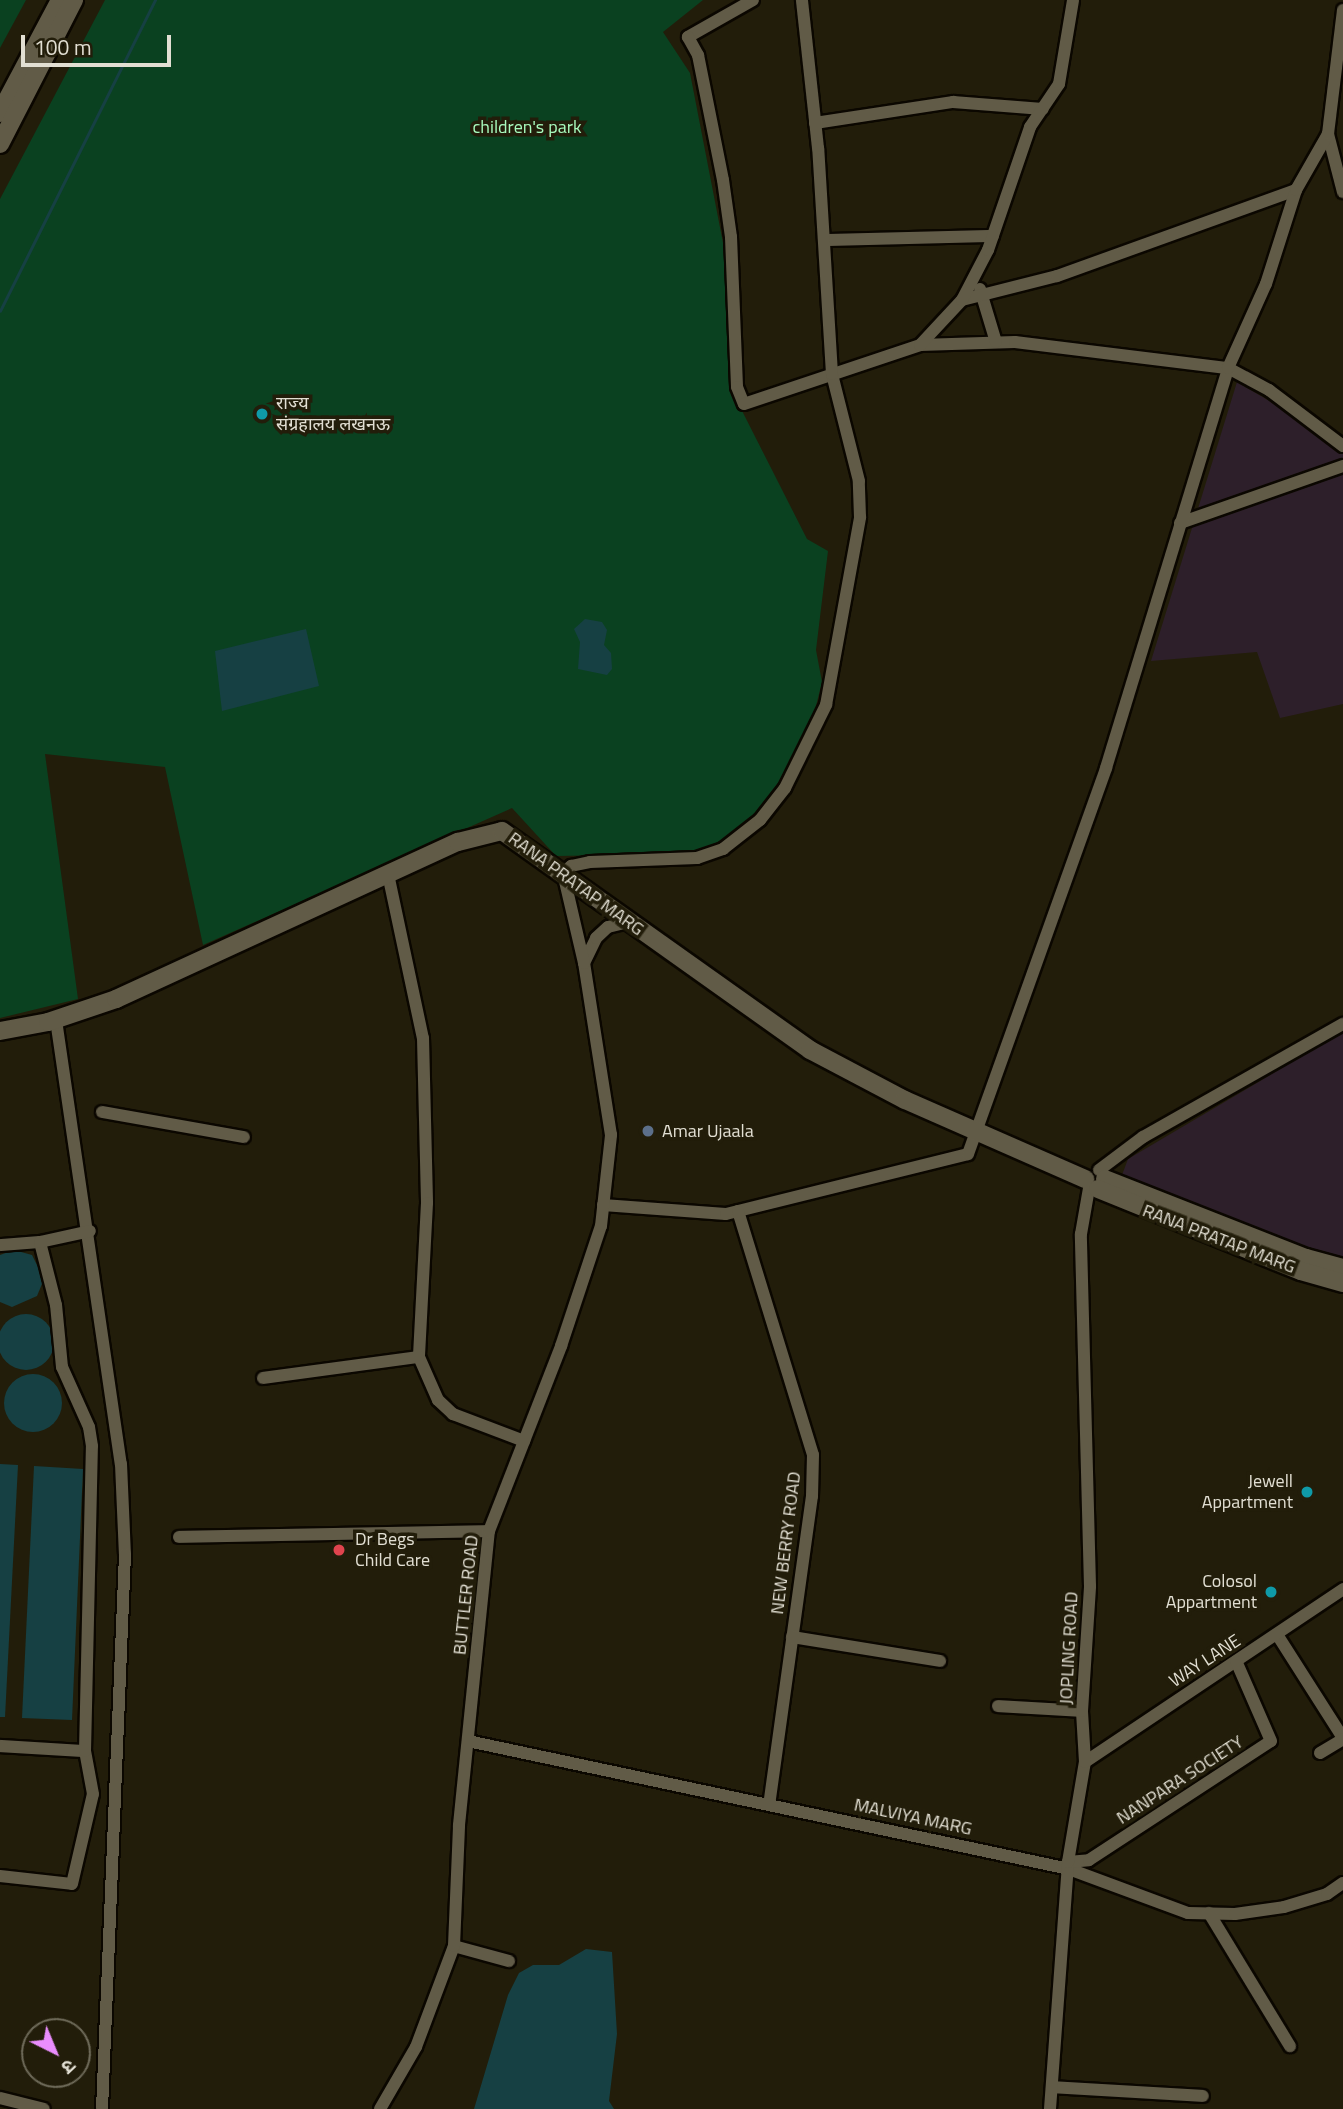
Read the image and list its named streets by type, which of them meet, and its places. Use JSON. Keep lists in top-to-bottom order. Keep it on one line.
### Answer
{"streets":{"street":["RANA PRATAP MARG","NEW BERRY ROAD","BUTTLER ROAD","JOPLING ROAD","WAY LANE","NANPARA SOCIETY","MALVIYA MARG"]},"crossings":[["RANA PRATAP MARG","BUTTLER ROAD"],["RANA PRATAP MARG","JOPLING ROAD"],["NEW BERRY ROAD","MALVIYA MARG"],["BUTTLER ROAD","MALVIYA MARG"],["JOPLING ROAD","WAY LANE"],["JOPLING ROAD","NANPARA SOCIETY"],["JOPLING ROAD","MALVIYA MARG"],["WAY LANE","NANPARA SOCIETY"],["NANPARA SOCIETY","MALVIYA MARG"]],"parks":["children's park"],"places":["राज्य संग्रहालय लखनऊ","Amar Ujaala","Jewell Appartment","Dr Begs Child Care","Colosol Appartment"],"scale_bar":"100 m","north":"bottom right"}
